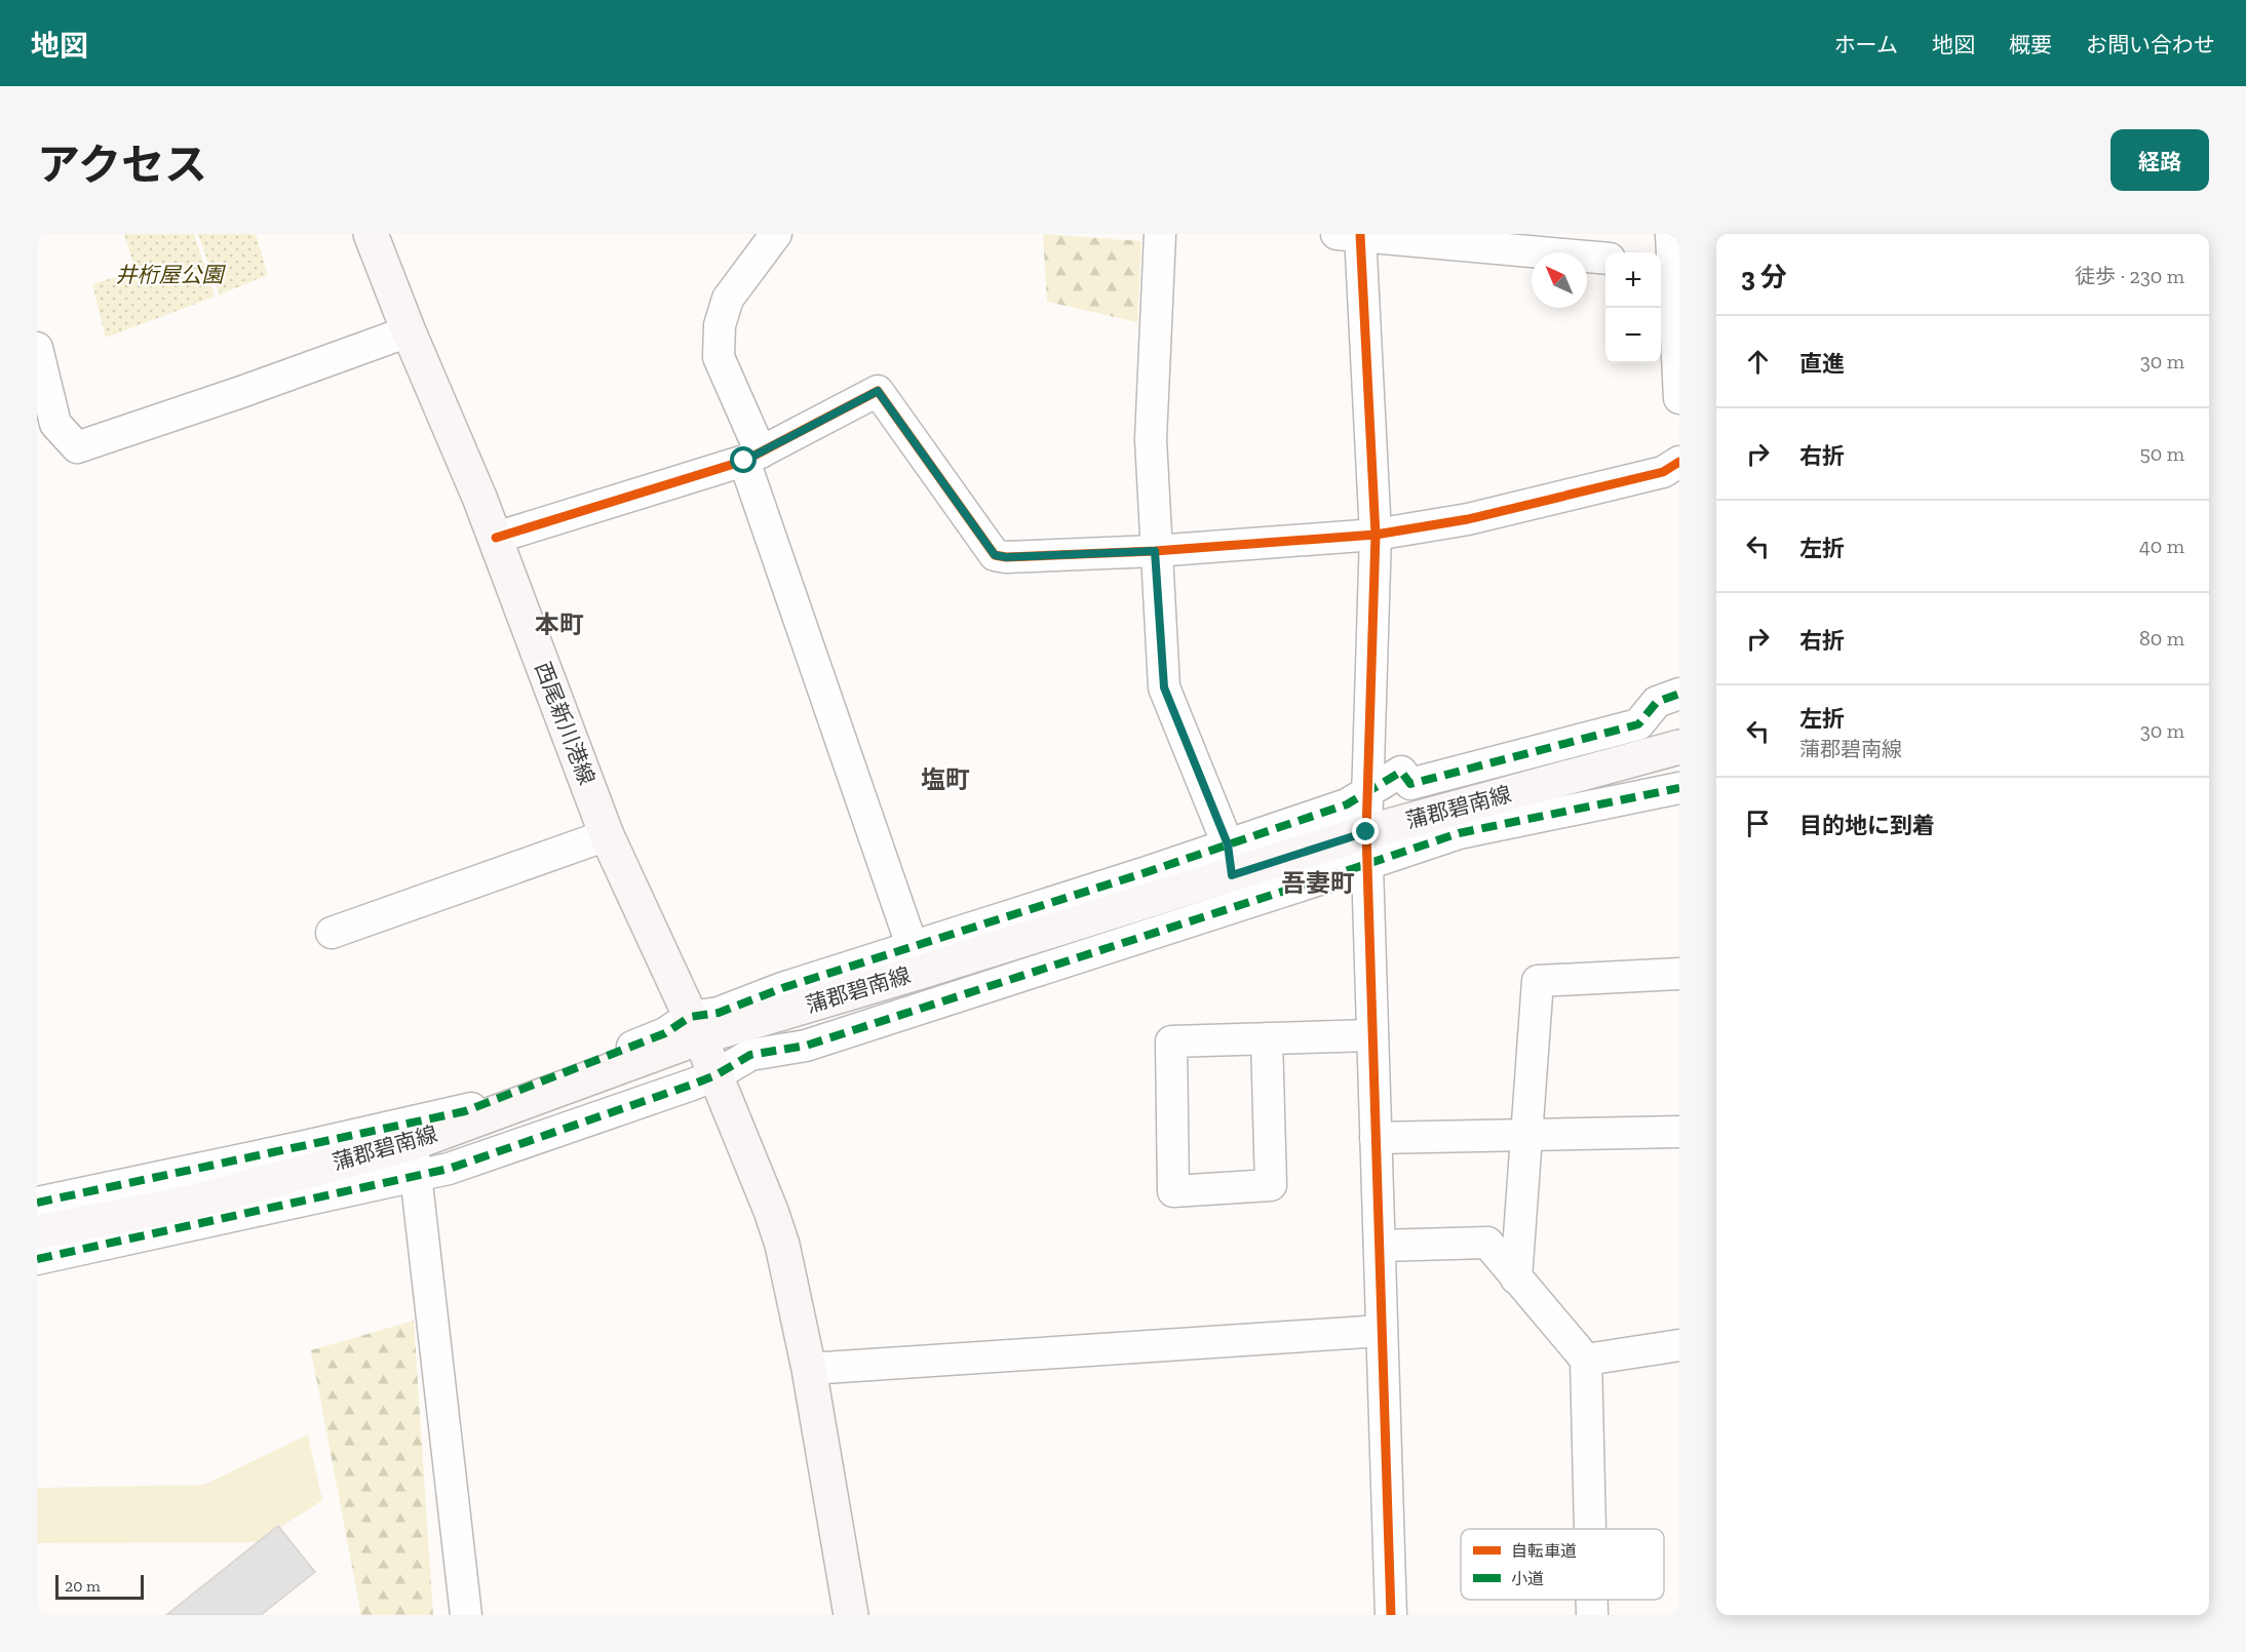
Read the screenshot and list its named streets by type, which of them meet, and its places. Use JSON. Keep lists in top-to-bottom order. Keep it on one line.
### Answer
{"streets":{"main road":["西尾新川港線","蒲郡碧南線"]},"crossings":[["西尾新川港線","蒲郡碧南線"]],"districts":["本町","塩町","吾妻町"],"parks":["井桁屋公園"],"legend":["自転車道","小道"],"scale_bar":"20 m","north":"top left","page":{"header":"地図","nav":["ホーム","地図","概要","お問い合わせ"],"title":"アクセス","buttons":"経路","heading":["3 分","徒歩 · 230 m"],"map_buttons":["+","−"],"list":[["直進","30 m"],["右折","50 m"],["左折","40 m"],["右折","80 m"],["左折","蒲郡碧南線","30 m"],"目的地に到着"],"scale":"20 m"}}
